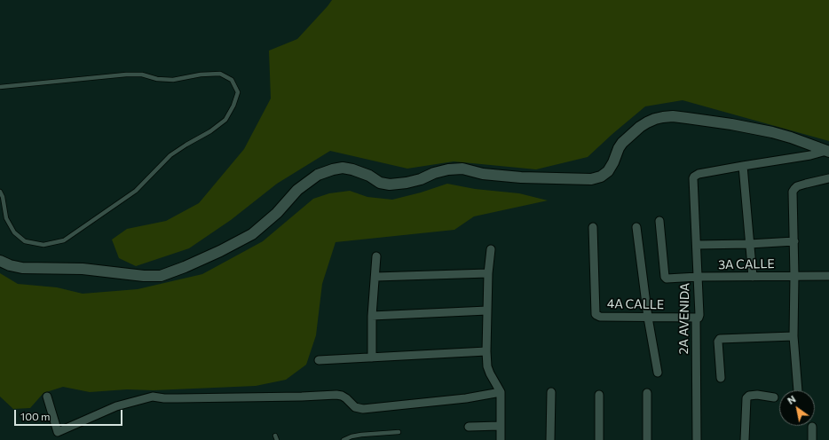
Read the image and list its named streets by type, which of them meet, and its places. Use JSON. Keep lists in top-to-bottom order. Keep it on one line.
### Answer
{"streets":{"street":["3A CALLE","4A CALLE","2A AVENIDA"]},"crossings":[["3A CALLE","2A AVENIDA"],["4A CALLE","2A AVENIDA"]],"scale_bar":"100 m","north":"top left"}
